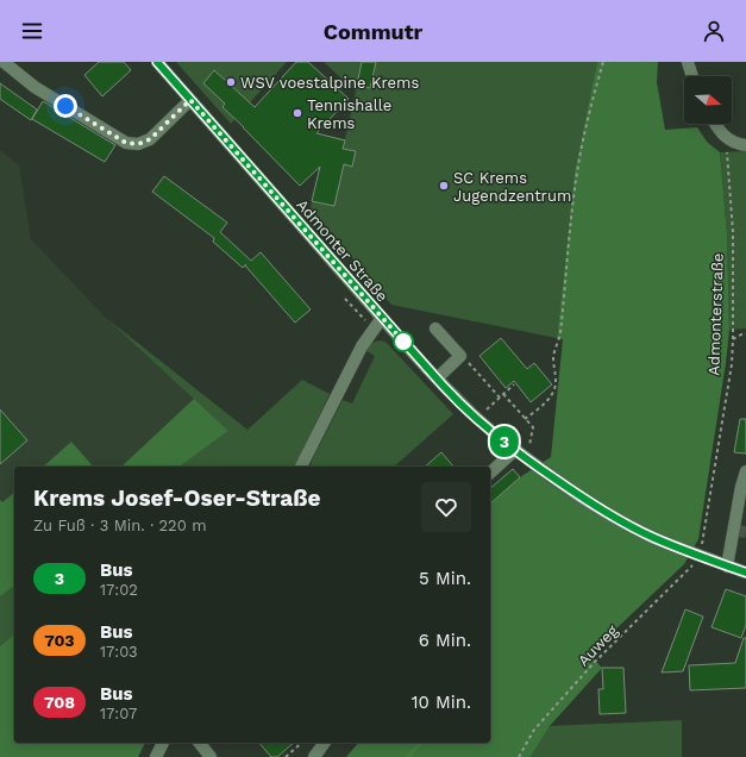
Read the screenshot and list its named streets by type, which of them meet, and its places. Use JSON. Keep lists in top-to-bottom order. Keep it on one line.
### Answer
{"streets":{"street":["Admonter Straße"],"path":["Admonterstraße","Auweg"]},"crossings":[["Admonterstraße","Auweg"]],"places":["WSV voestalpine Krems","Tennishalle Krems","SC Krems Jugendzentrum"],"lines":["bus line 3"],"north":"right","page":{"header":"Commutr","on_map":"3","heading":["Krems Josef-Oser-Straße","Zu Fuß · 3 Min. · 220 m"],"list":[{"mark":"3","name":"Bus","note":"17:02","value":"5 Min."},{"mark":"703","name":"Bus","note":"17:03","value":"6 Min."},{"mark":"708","name":"Bus","note":"17:07","value":"10 Min."}]}}
